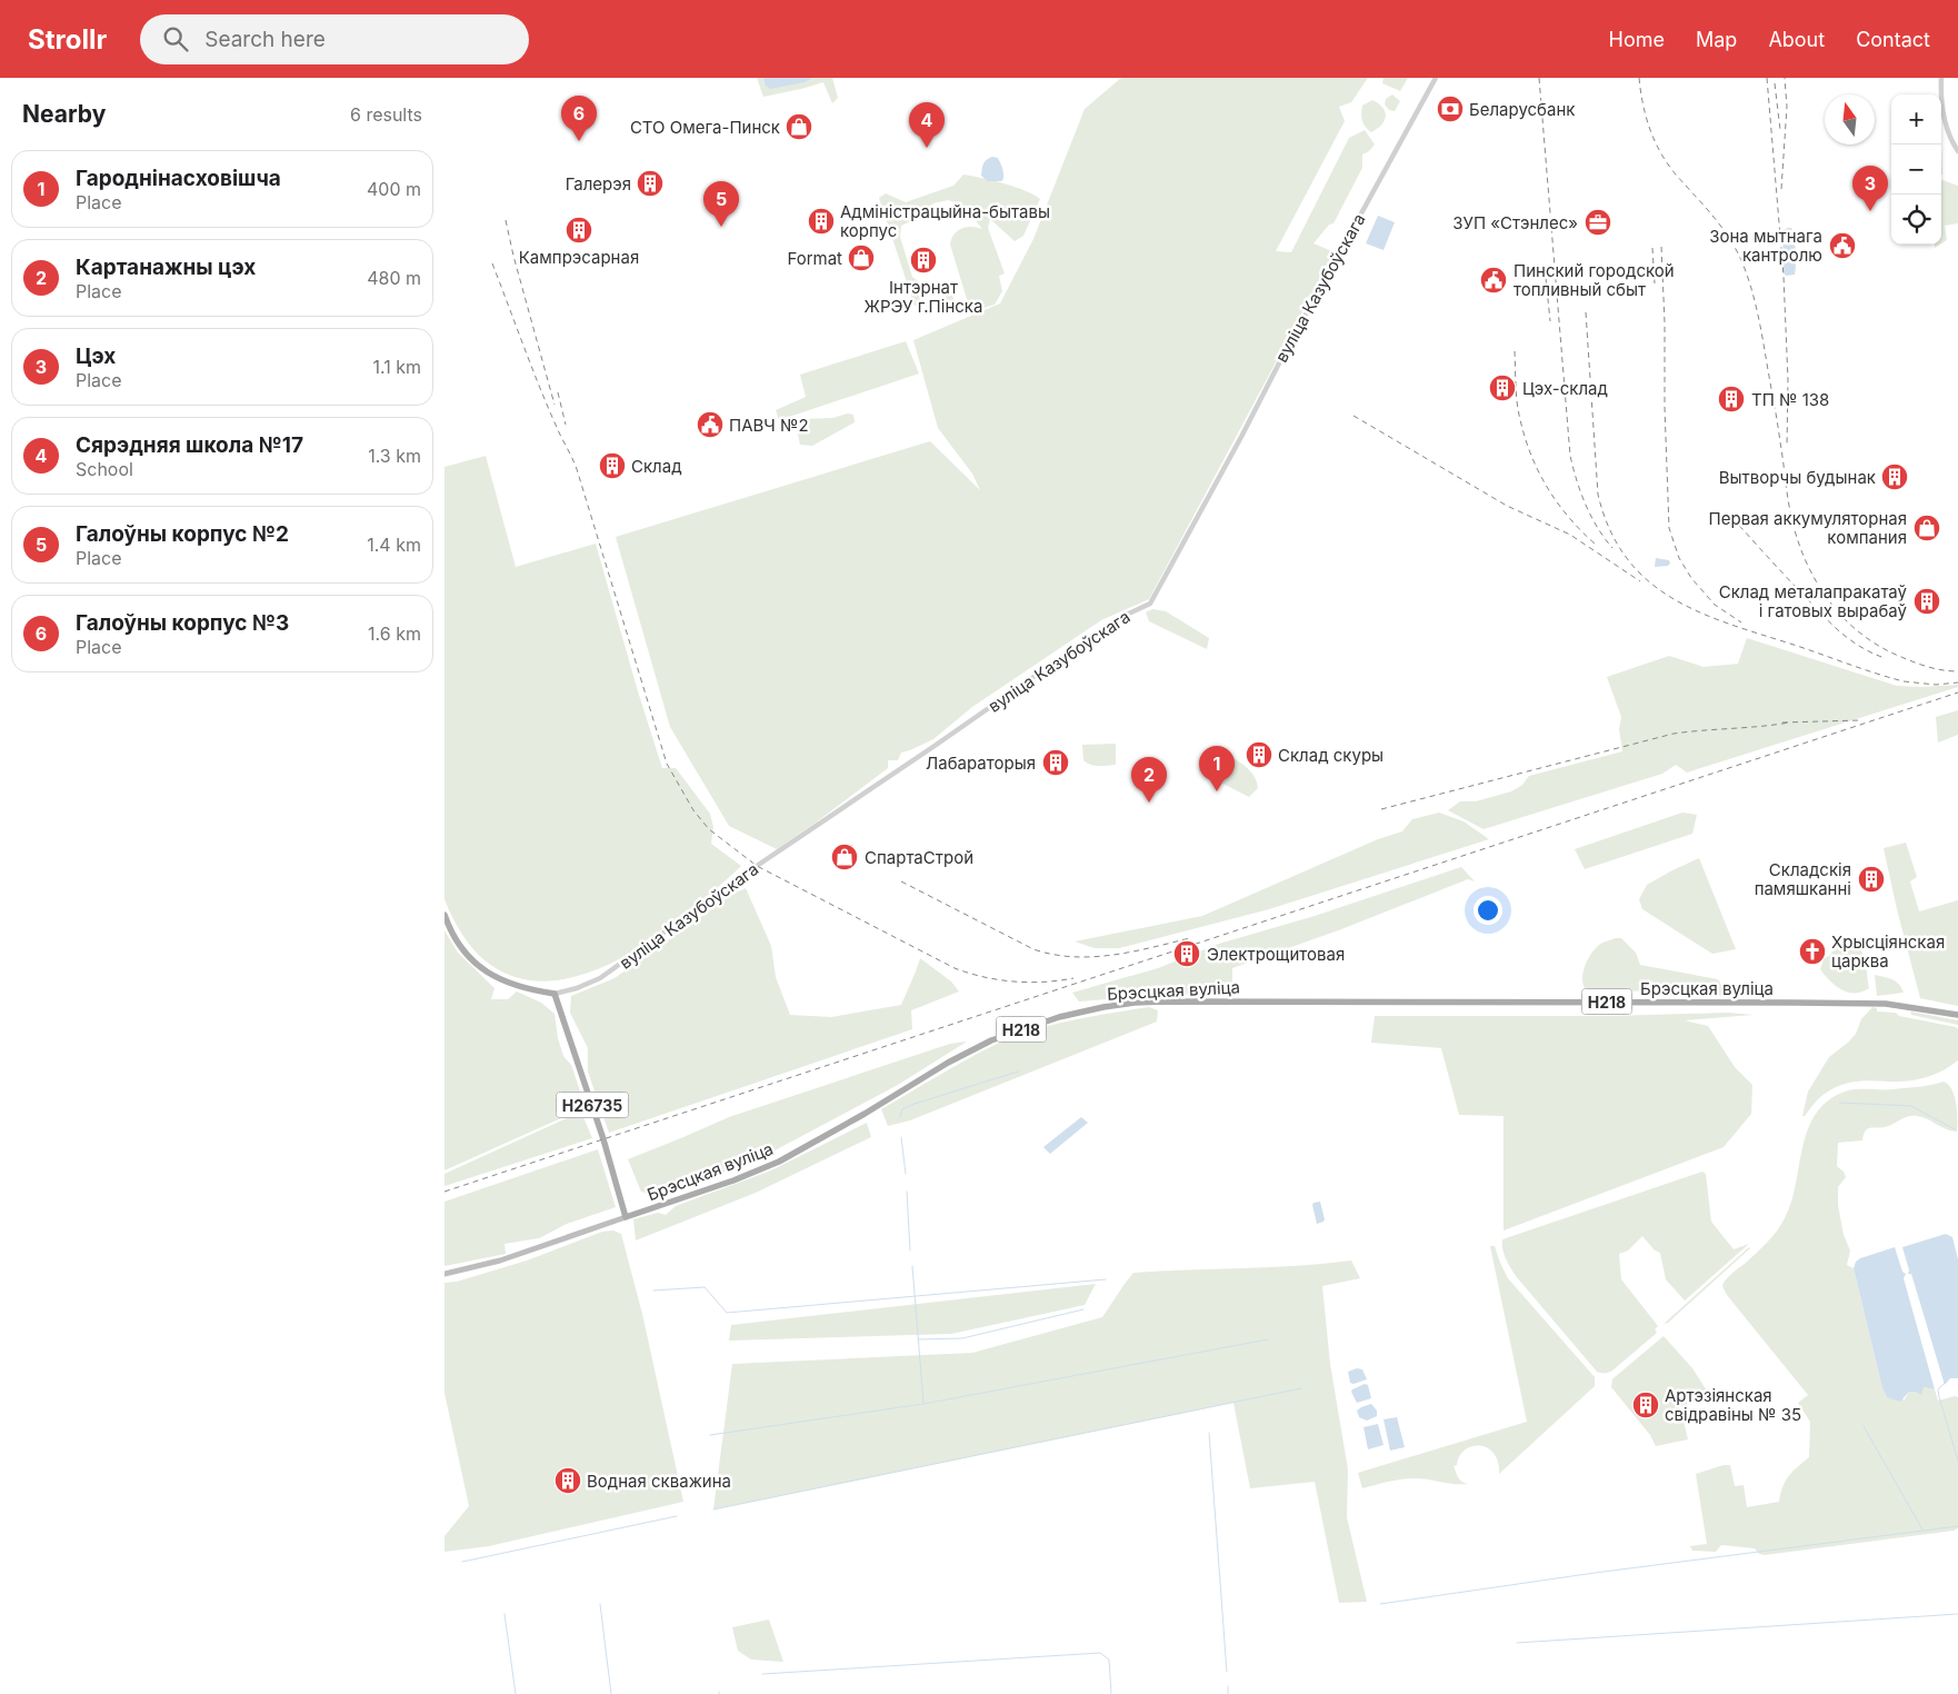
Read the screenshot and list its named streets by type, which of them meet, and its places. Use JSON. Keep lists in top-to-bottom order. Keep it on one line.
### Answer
{"streets":{"main road":["Брэсцкая вуліца","Н218","Н26735"],"street":["вуліца Казубоўскага"]},"crossings":[["вуліца Казубоўскага","Н26735"],["Брэсцкая вуліца","Н26735"]],"places":{"bank":["Беларусбанк"],"shop":["СТО Омега-Пинск","Format","Первая аккумуляторная компания","СпартаСтрой"],"building":["Галерэя","Адміністрацыйна-бытавы корпус","Кампрэсарная","Інтэрнат ЖРЭУ г.Пінска","Цэх-склад","ТП № 138","Склад","Вытворчы будынак","Склад металапракатаў і гатовых вырабаў","Склад скуры","Лабараторыя","Складскія памяшканні","Электрощитовая","Артэзіянская свідравіны № 35","Водная скважина"],"office":["ЗУП «Стэнлес»"],"public building":["Зона мытнага кантролю","Пинский городской топливный сбыт","ПАВЧ №2"],"church":["Хрысціянская царква"]},"north":"top","page":{"header":"Strollr","search":"Search here","nav":["Home","Map","About","Contact"],"heading":["Nearby","6 results"],"map_buttons":["+","−"],"pins":["6","4","3","5","1","2"],"list":[{"mark":"1","name":"Гароднінасховішча","note":"Place","value":"400 m"},{"mark":"2","name":"Картанажны цэх","note":"Place","value":"480 m"},{"mark":"3","name":"Цэх","note":"Place","value":"1.1 km"},{"mark":"4","name":"Сярэдняя школа №17","note":"School","value":"1.3 km"},{"mark":"5","name":"Галоўны корпус №2","note":"Place","value":"1.4 km"},{"mark":"6","name":"Галоўны корпус №3","note":"Place","value":"1.6 km"}]}}
